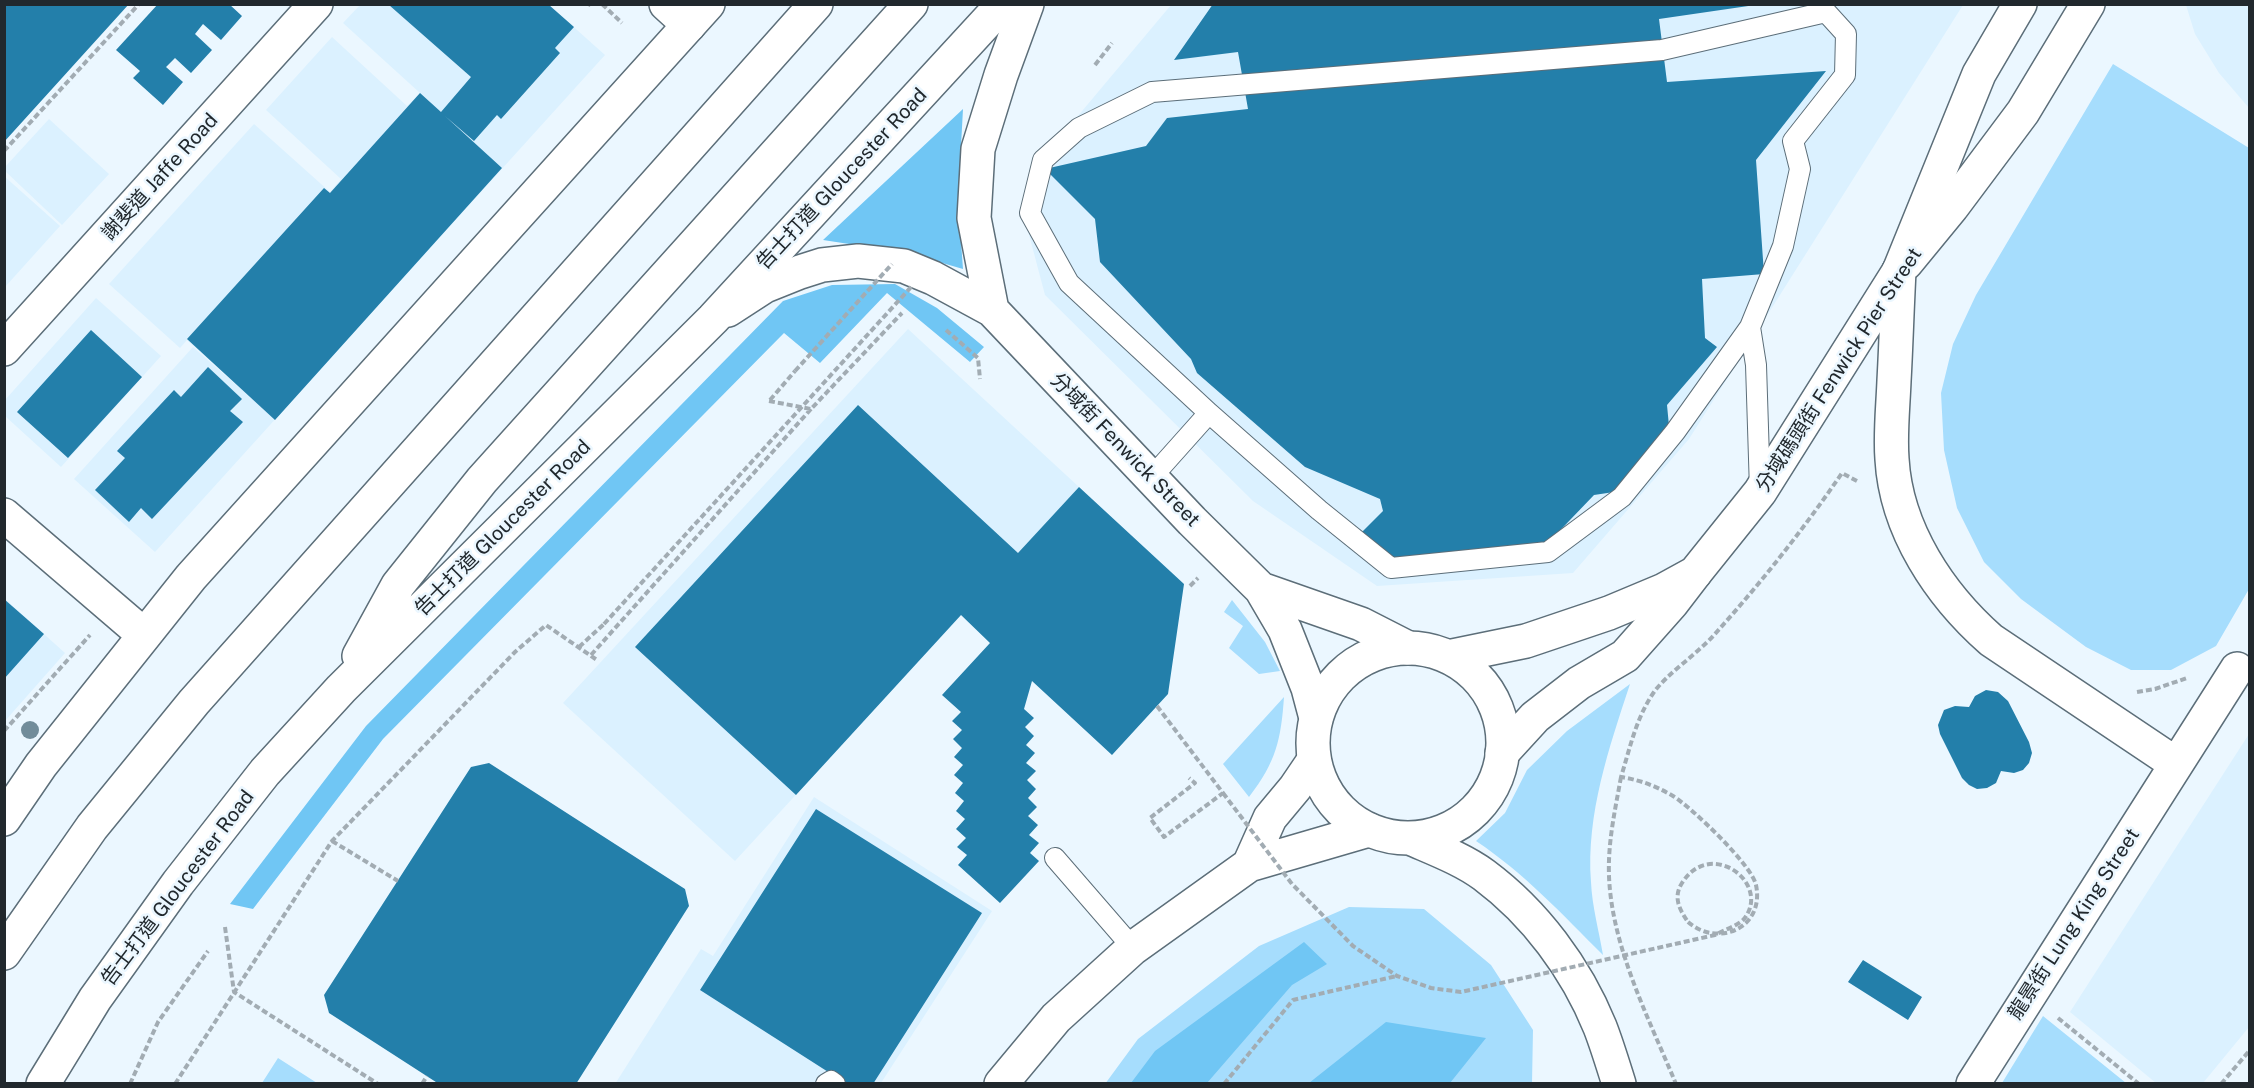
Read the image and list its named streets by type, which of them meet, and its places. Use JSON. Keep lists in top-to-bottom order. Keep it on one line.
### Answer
{"streets":{"main road":["謝斐道 Jaffe Road","告士打道 Gloucester Road","分域碼頭街 Fenwick Pier Street","分域街 Fenwick Street","龍景街 Lung King Street"]},"crossings":[["告士打道 Gloucester Road","分域街 Fenwick Street"],["分域碼頭街 Fenwick Pier Street","分域街 Fenwick Street"]]}
